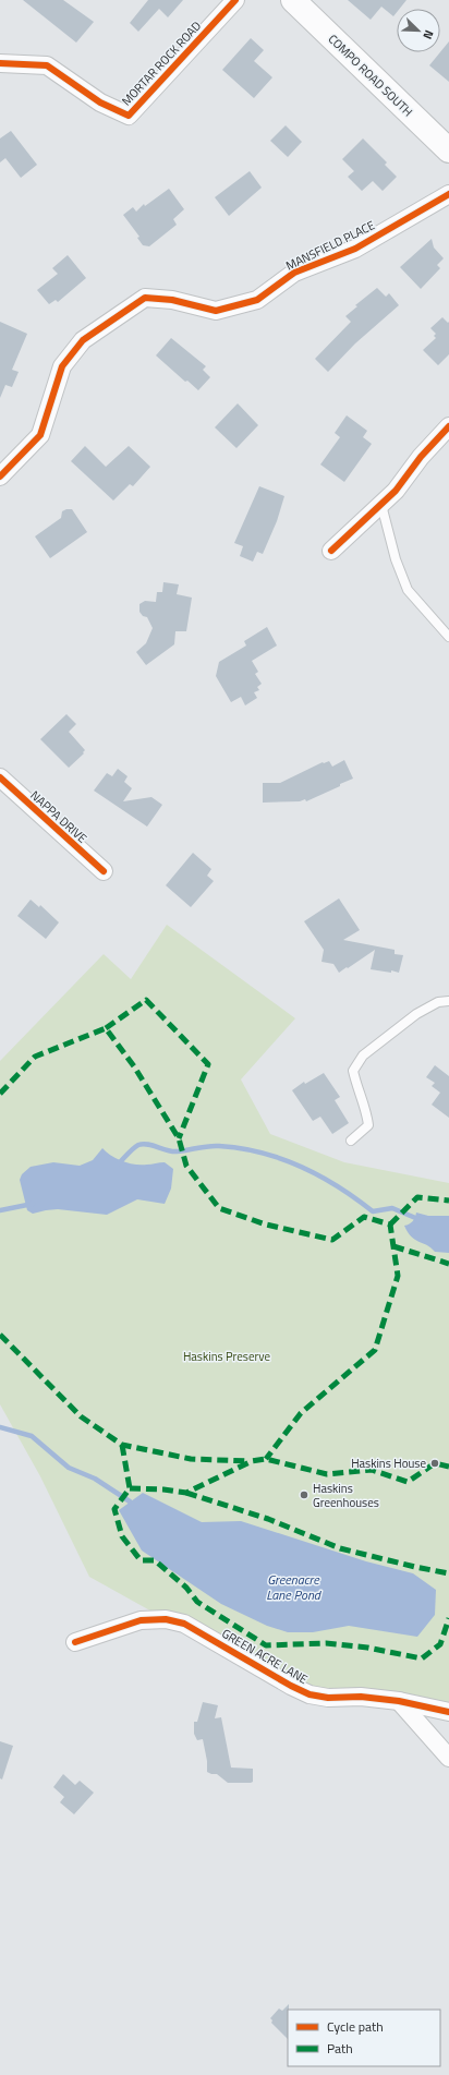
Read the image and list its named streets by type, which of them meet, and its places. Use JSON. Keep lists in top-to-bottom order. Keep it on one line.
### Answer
{"streets":{"main road":["COMPO ROAD SOUTH"],"street":["MORTAR ROCK ROAD","MANSFIELD PLACE","NAPPA DRIVE","GREEN ACRE LANE"]},"water":["Greenacre Lane Pond"],"parks":["Haskins Preserve"],"places":["Haskins House","Haskins Greenhouses"],"legend":["Cycle path","Path"],"north":"bottom right"}
